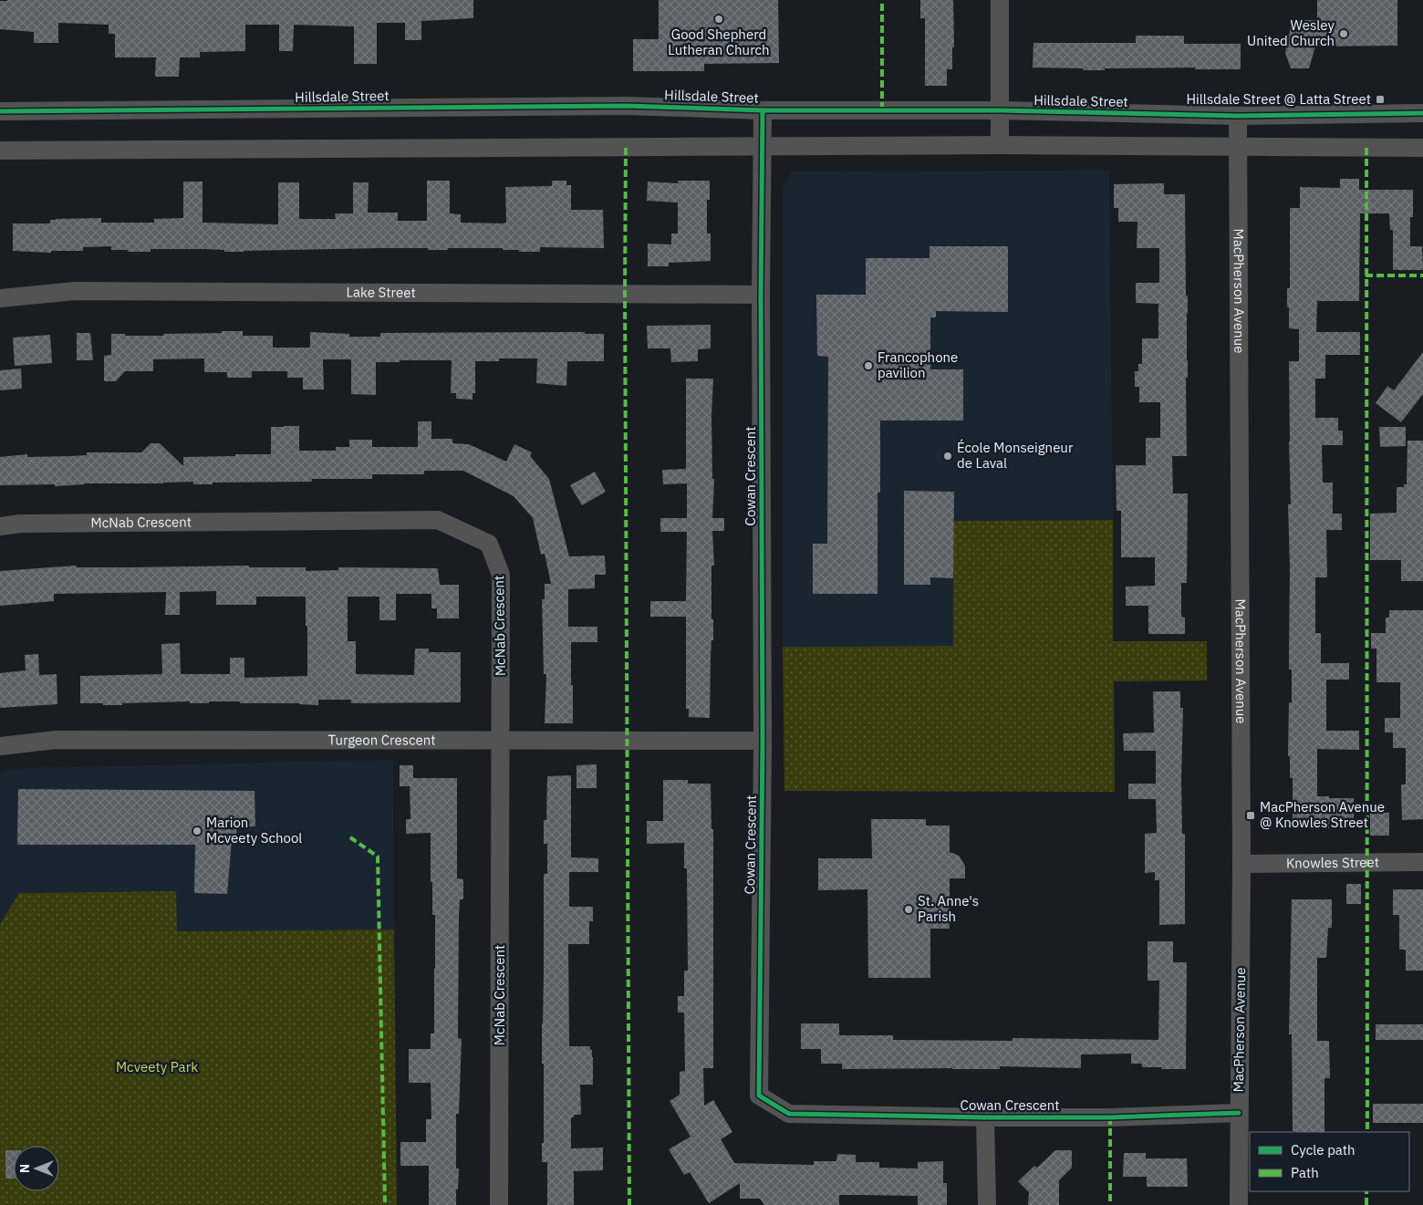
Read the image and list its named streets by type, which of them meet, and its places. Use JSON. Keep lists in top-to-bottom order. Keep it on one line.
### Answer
{"streets":{"street":["Hillsdale Street","MacPherson Avenue","Lake Street","Cowan Crescent","McNab Crescent","Turgeon Crescent","Knowles Street"]},"crossings":[["Hillsdale Street","MacPherson Avenue"],["Hillsdale Street","Cowan Crescent"],["MacPherson Avenue","Cowan Crescent"],["MacPherson Avenue","Knowles Street"],["Lake Street","Cowan Crescent"],["Cowan Crescent","Turgeon Crescent"],["McNab Crescent","Turgeon Crescent"]],"parks":["Mcveety Park"],"places":{"other":["Good Shepherd Lutheran Church","Wesley United Church","Francophone pavilion","École Monseigneur de Laval","Marion Mcveety School","St. Anne's Parish"],"transit":["Hillsdale Street @ Latta Street","MacPherson Avenue @ Knowles Street"]},"legend":["Cycle path","Path"],"north":"left"}
